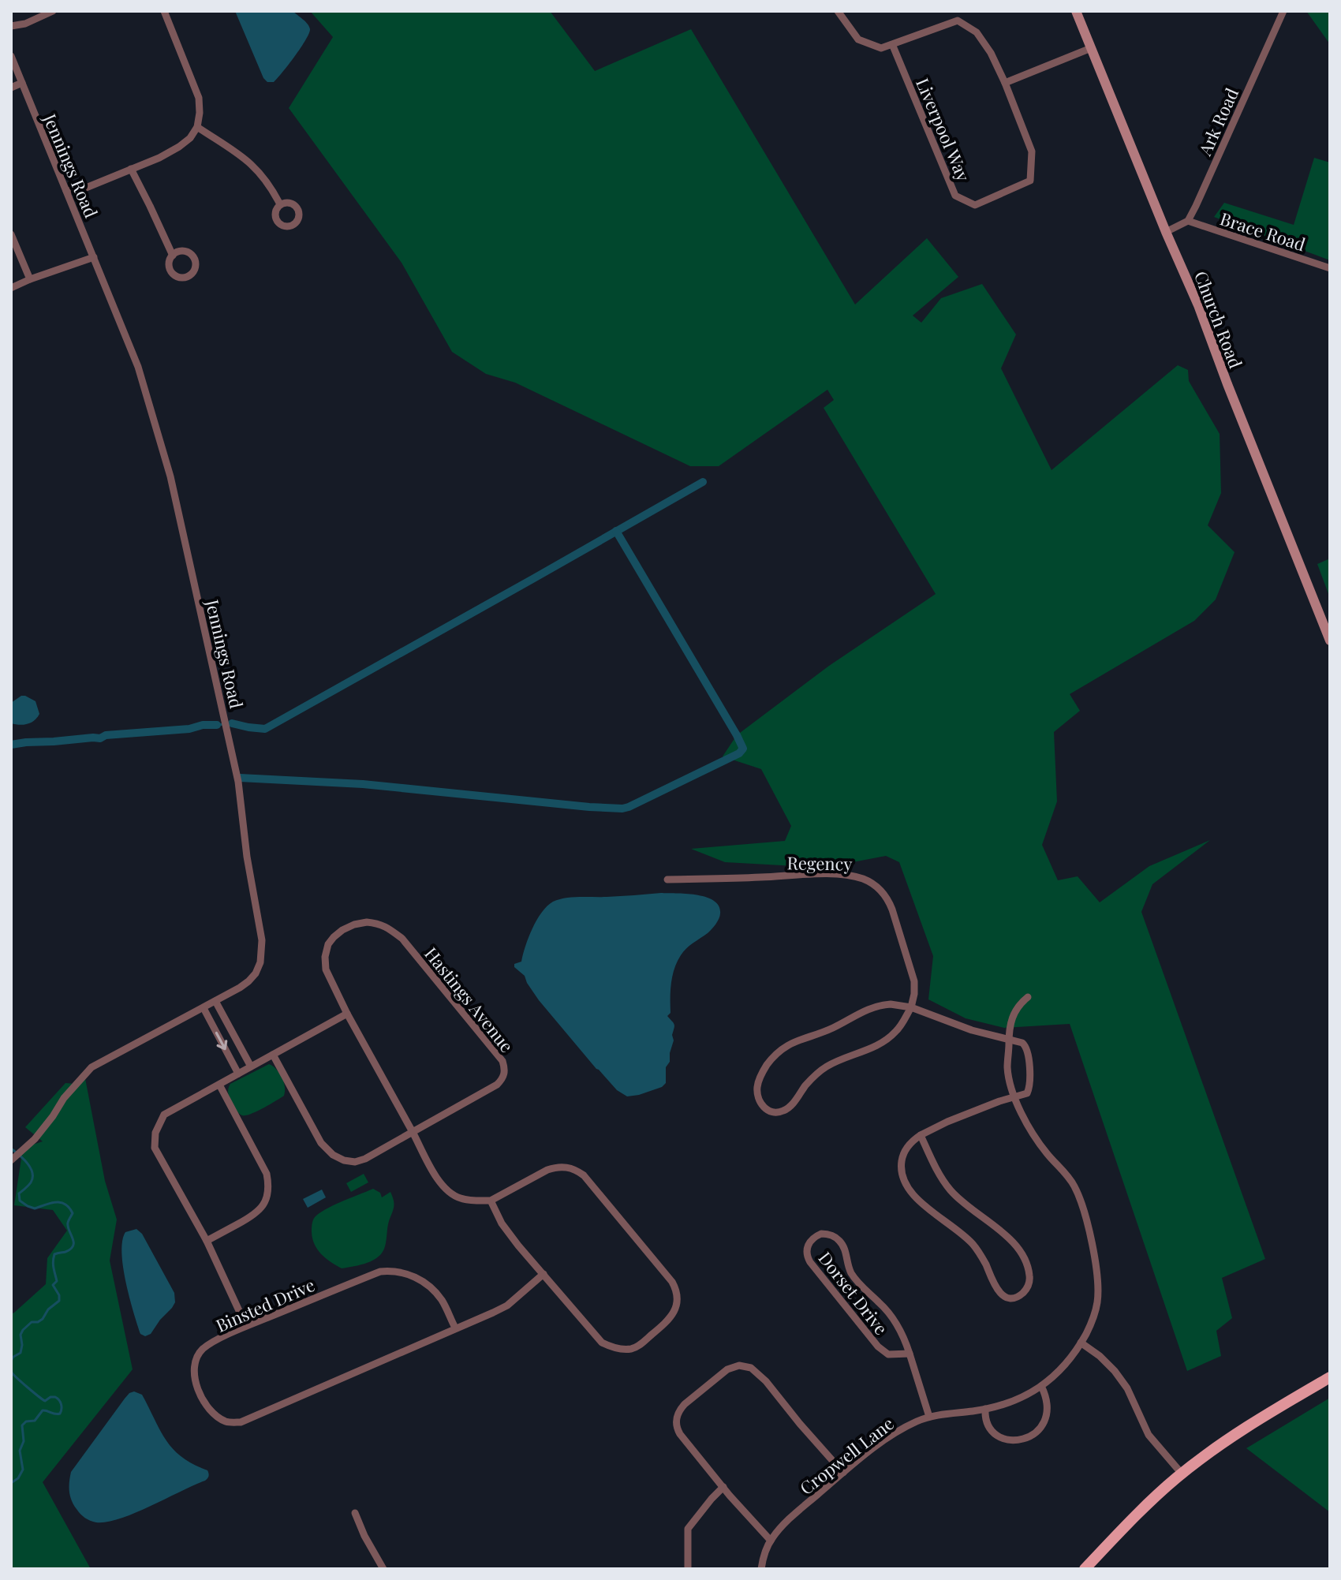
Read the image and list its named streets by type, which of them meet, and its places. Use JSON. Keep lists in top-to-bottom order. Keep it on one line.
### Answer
{"streets":{"main road":["Church Road"],"street":["Ark Road","Liverpool Way","Jennings Road","Brace Road","Regency","Hastings Avenue","Dorset Drive","Binsted Drive","Cropwell Lane"]},"crossings":[["Ark Road","Brace Road"],["Dorset Drive","Cropwell Lane"]]}
